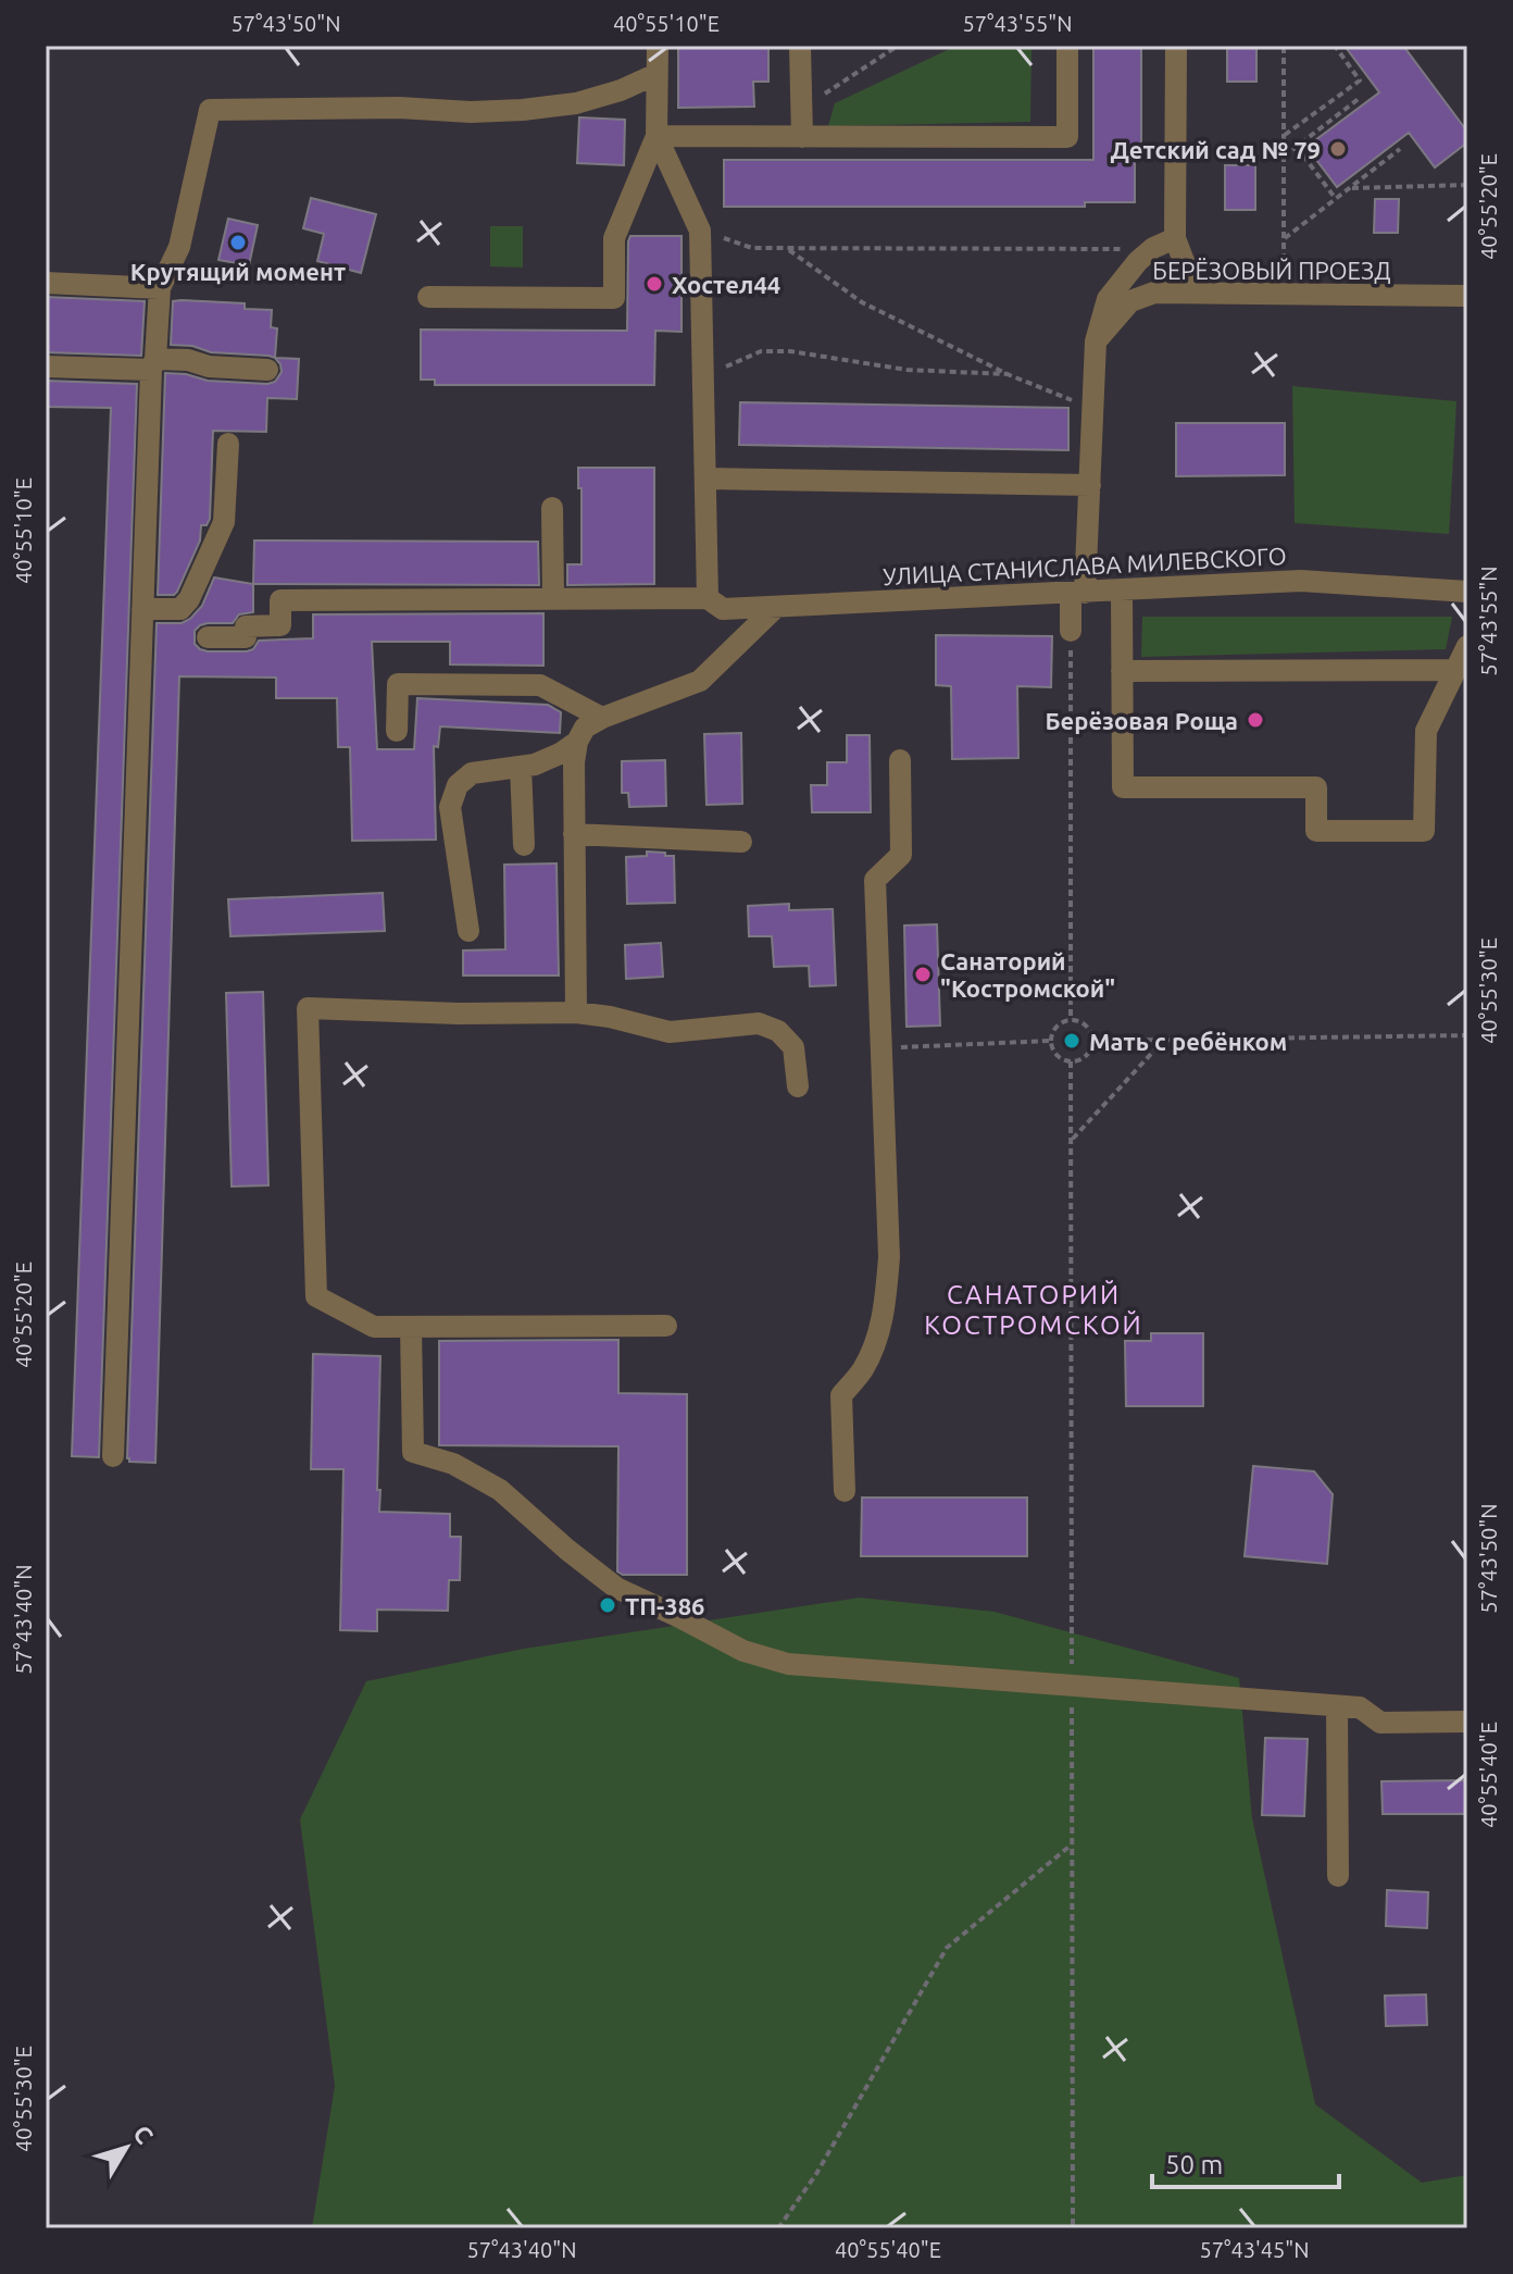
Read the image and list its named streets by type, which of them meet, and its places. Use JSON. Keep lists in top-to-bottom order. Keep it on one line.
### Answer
{"streets":{"street":["БЕРЁЗОВЫЙ ПРОЕЗД","УЛИЦА СТАНИСЛАВА МИЛЕВСКОГО"]},"districts":["САНАТОРИЙ КОСТРОМСКОЙ"],"places":["Детский сад № 79","Крутящий момент","Хостел44","Берёзовая Роща","Санаторий \"Костромской\"","Мать с ребёнком","ТП-386"],"scale_bar":"50 m","north":"top right","coordinates":["57°43'50\"N","40°55'10\"E","57°43'55\"N","40°55'20\"E","40°55'30\"E","57°43'40\"N","40°55'40\"E","57°43'45\"N"]}
